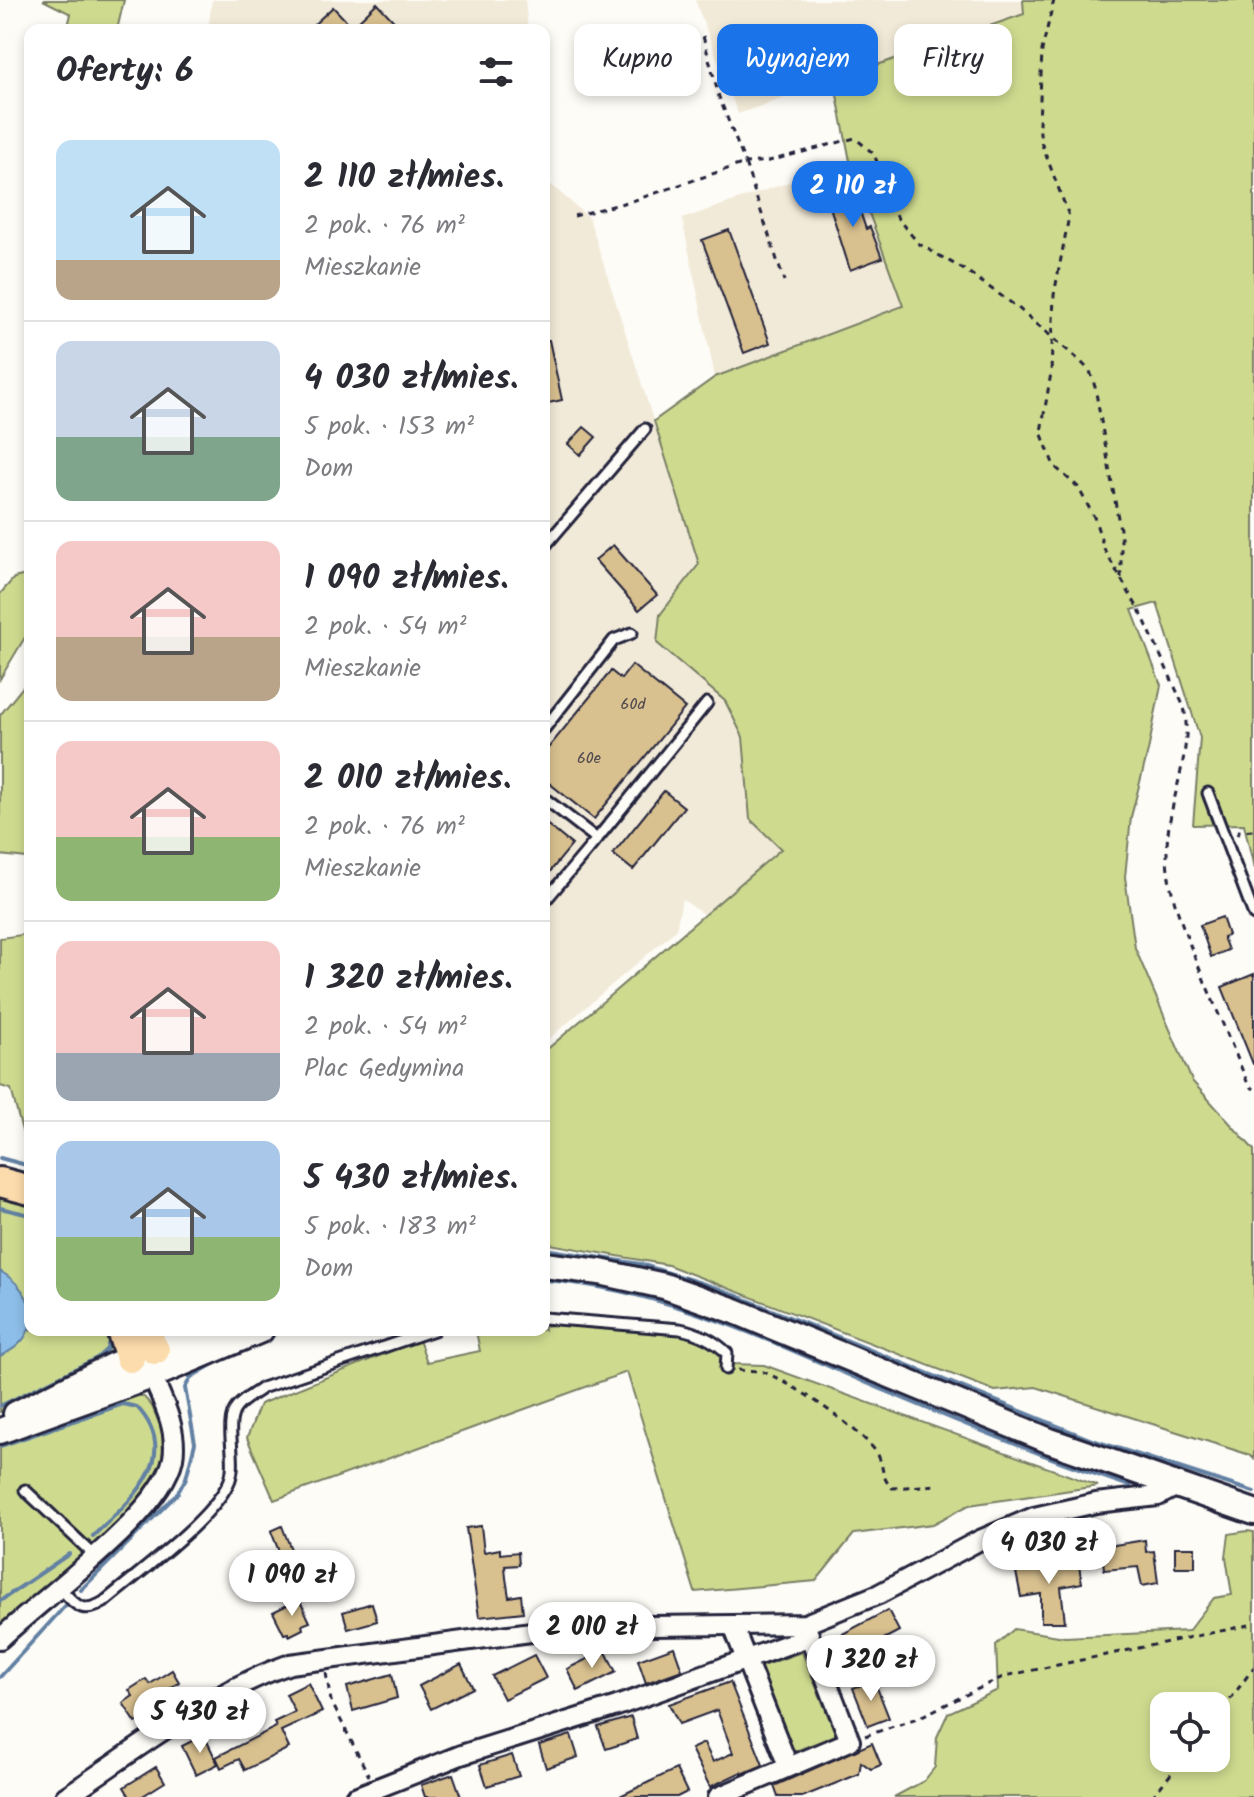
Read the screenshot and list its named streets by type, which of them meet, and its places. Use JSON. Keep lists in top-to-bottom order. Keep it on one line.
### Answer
{"house_numbers":["60d","60e"],"page":{"chip":["Kupno","Wynajem","Filtry"],"heading":"Oferty: 6","list":[{"name":"2 110 zł/mies.","note":"2 pok. · 76 m² · Mieszkanie"},{"name":"4 030 zł/mies.","note":"5 pok. · 153 m² · Dom"},{"name":"1 090 zł/mies.","note":"2 pok. · 54 m² · Mieszkanie"},{"name":"2 010 zł/mies.","note":"2 pok. · 76 m² · Mieszkanie"},{"name":"1 320 zł/mies.","note":"2 pok. · 54 m² · Plac Gedymina"},{"name":"5 430 zł/mies.","note":"5 pok. · 183 m² · Dom"}],"price":["2 110 zł","4 030 zł","1 090 zł","2 010 zł","1 320 zł","5 430 zł"]}}
